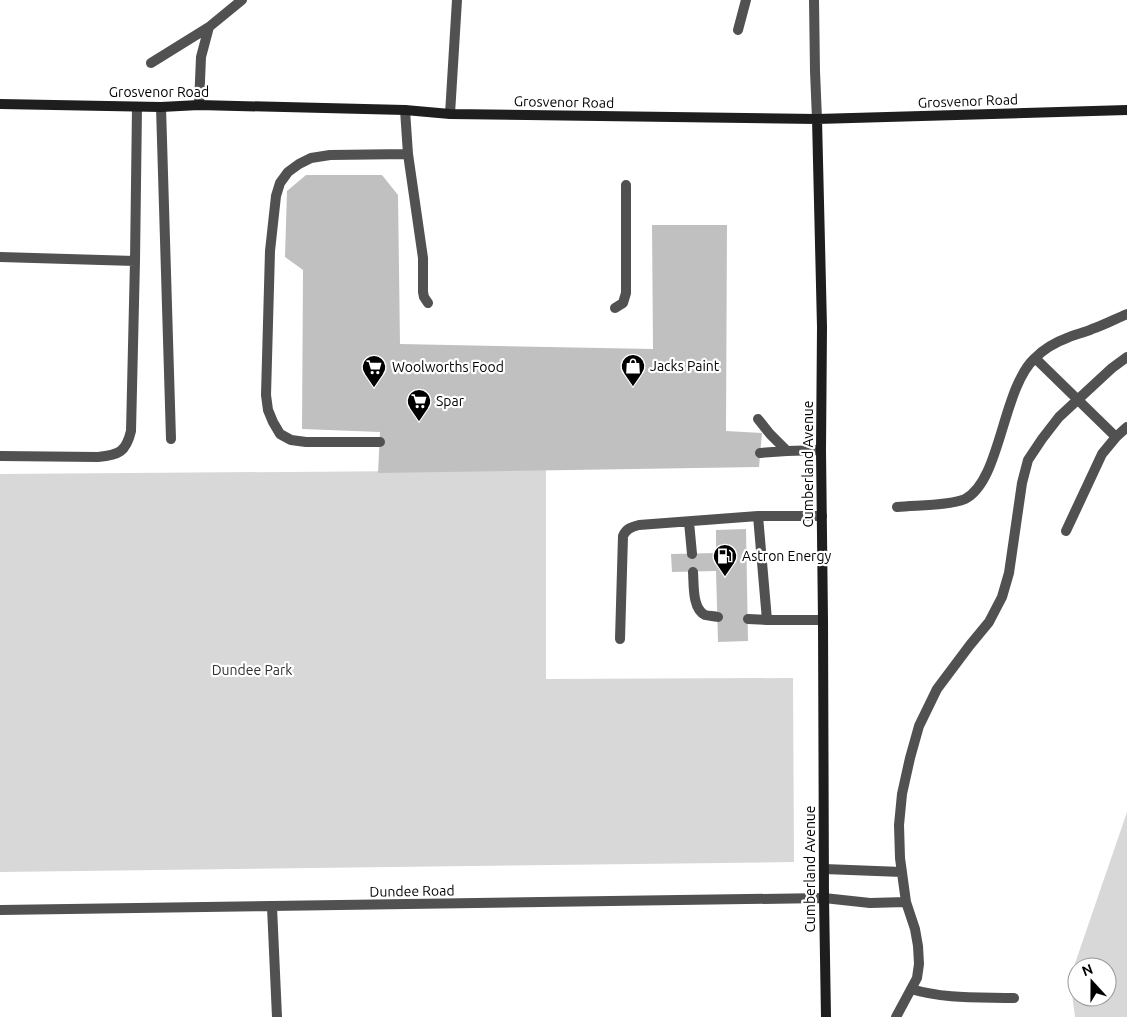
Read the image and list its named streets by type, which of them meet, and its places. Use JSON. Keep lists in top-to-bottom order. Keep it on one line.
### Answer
{"streets":{"street":["Grosvenor Road","Cumberland Avenue","Dundee Road"]},"crossings":[["Grosvenor Road","Cumberland Avenue"],["Cumberland Avenue","Dundee Road"]],"parks":["Dundee Park"],"places":{"shop":["Jacks Paint"],"supermarket":["Woolworths Food","Spar"],"fuel station":["Astron Energy"]},"north":"top"}
